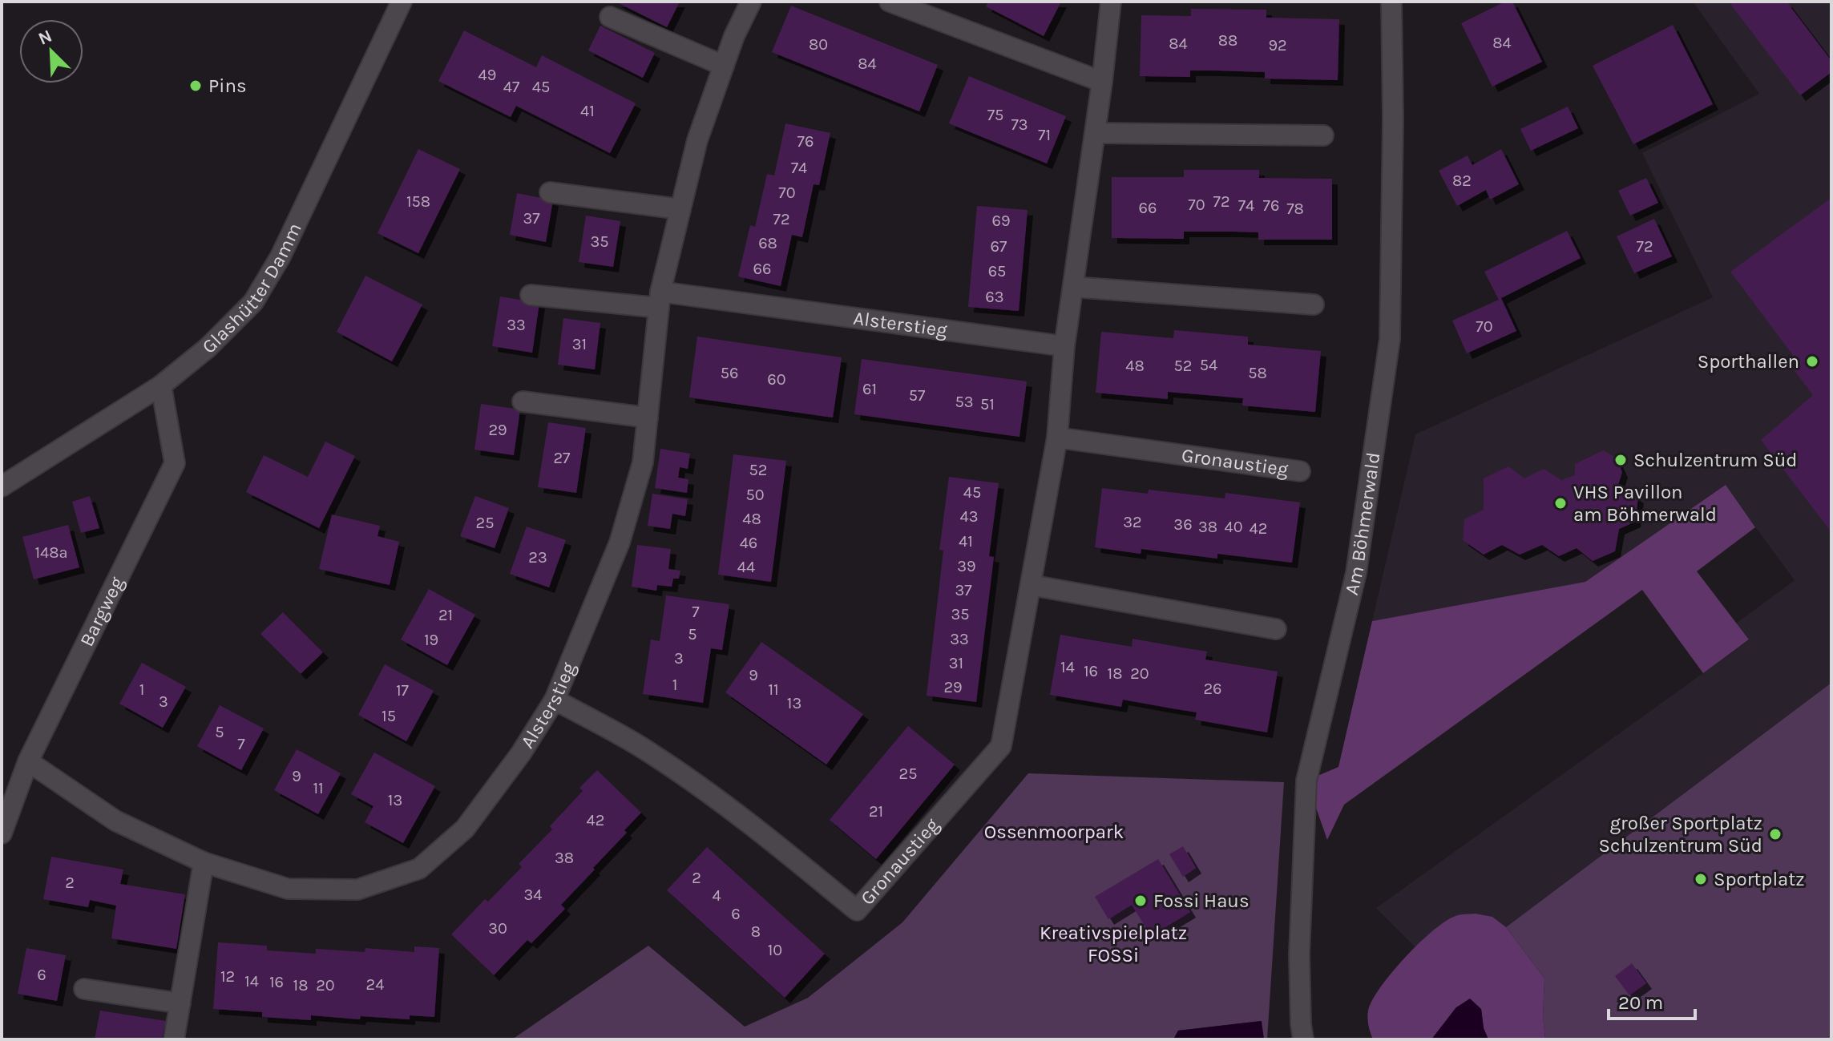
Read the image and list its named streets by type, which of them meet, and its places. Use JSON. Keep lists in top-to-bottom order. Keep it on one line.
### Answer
{"streets":{"street":["Glashütter Damm","Alsterstieg","Gronaustieg","Am Böhmerwald","Bargweg"]},"crossings":[["Glashütter Damm","Bargweg"],["Alsterstieg","Gronaustieg"],["Alsterstieg","Bargweg"]],"parks":["Ossenmoorpark","Kreativspielplatz FOSSi"],"places":["Pins","Sporthallen","Schulzentrum Süd","VHS Pavillon am Böhmerwald","großer Sportplatz Schulzentrum Süd","Sportplatz","Fossi Haus"],"house_numbers":["88","84","84","80","92","84","49","47","45","41","75","73","71","76","74","82","70","158","72","70","74","76","66","78","37","72","69","35","68","67","72","66","65","63","33","70","31","54","48","52","56","58","60","61","57","53","51","29","27","52","45","50","43","48","32","25","36","38","40","42","41","46","148a","23","39","44","37","7","35","21","5","33","19","3","31","14","16","18","20","9","1","29","26","1","11","17","3","13","15","5","7","25","9","11","13","21","42","38","2","2","34","4","6","30","8","10","6","12","14","16","24","18","20"],"scale_bar":"20 m","north":"top left"}
